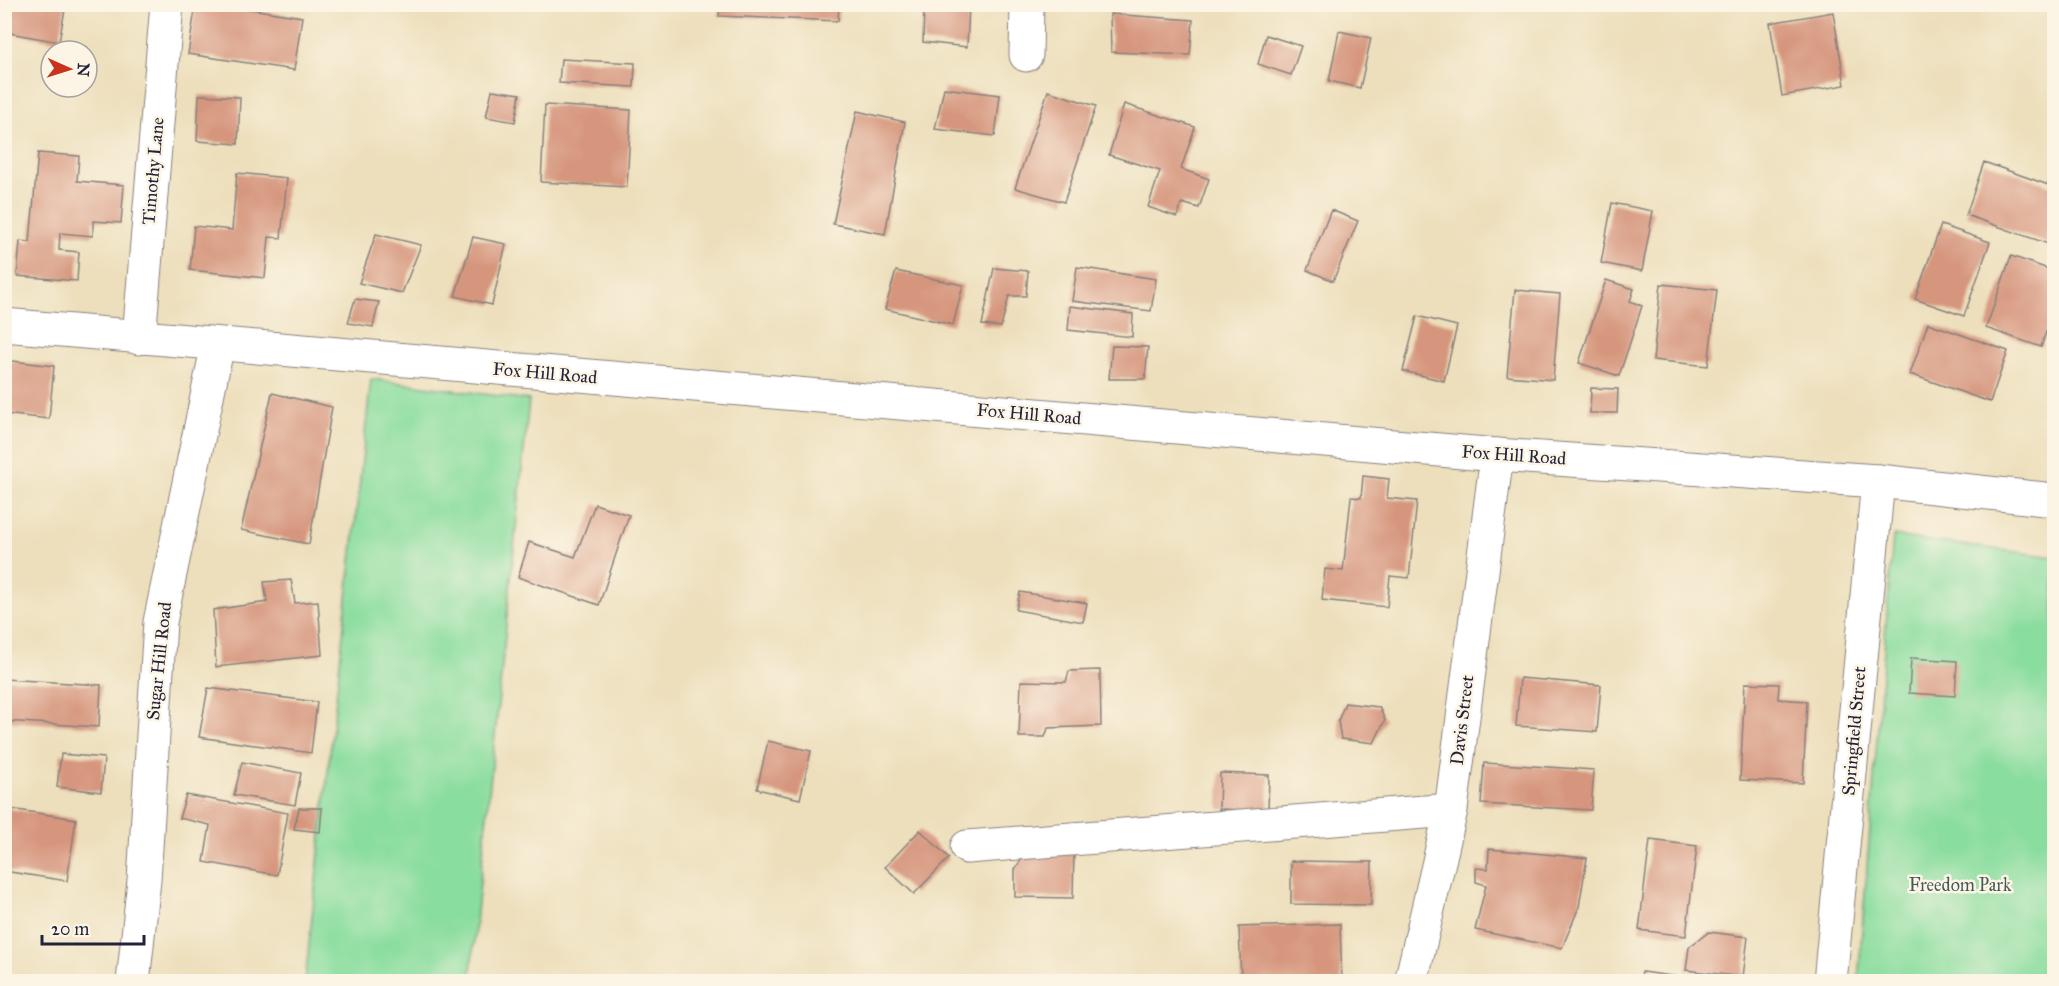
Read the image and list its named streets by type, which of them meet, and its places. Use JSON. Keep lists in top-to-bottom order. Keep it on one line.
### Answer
{"streets":{"street":["Timothy Lane","Fox Hill Road","Sugar Hill Road","Davis Street","Springfield Street"]},"crossings":[["Timothy Lane","Fox Hill Road"],["Fox Hill Road","Sugar Hill Road"],["Fox Hill Road","Davis Street"],["Fox Hill Road","Springfield Street"]],"parks":["Freedom Park"],"scale_bar":"20 m","north":"right"}
